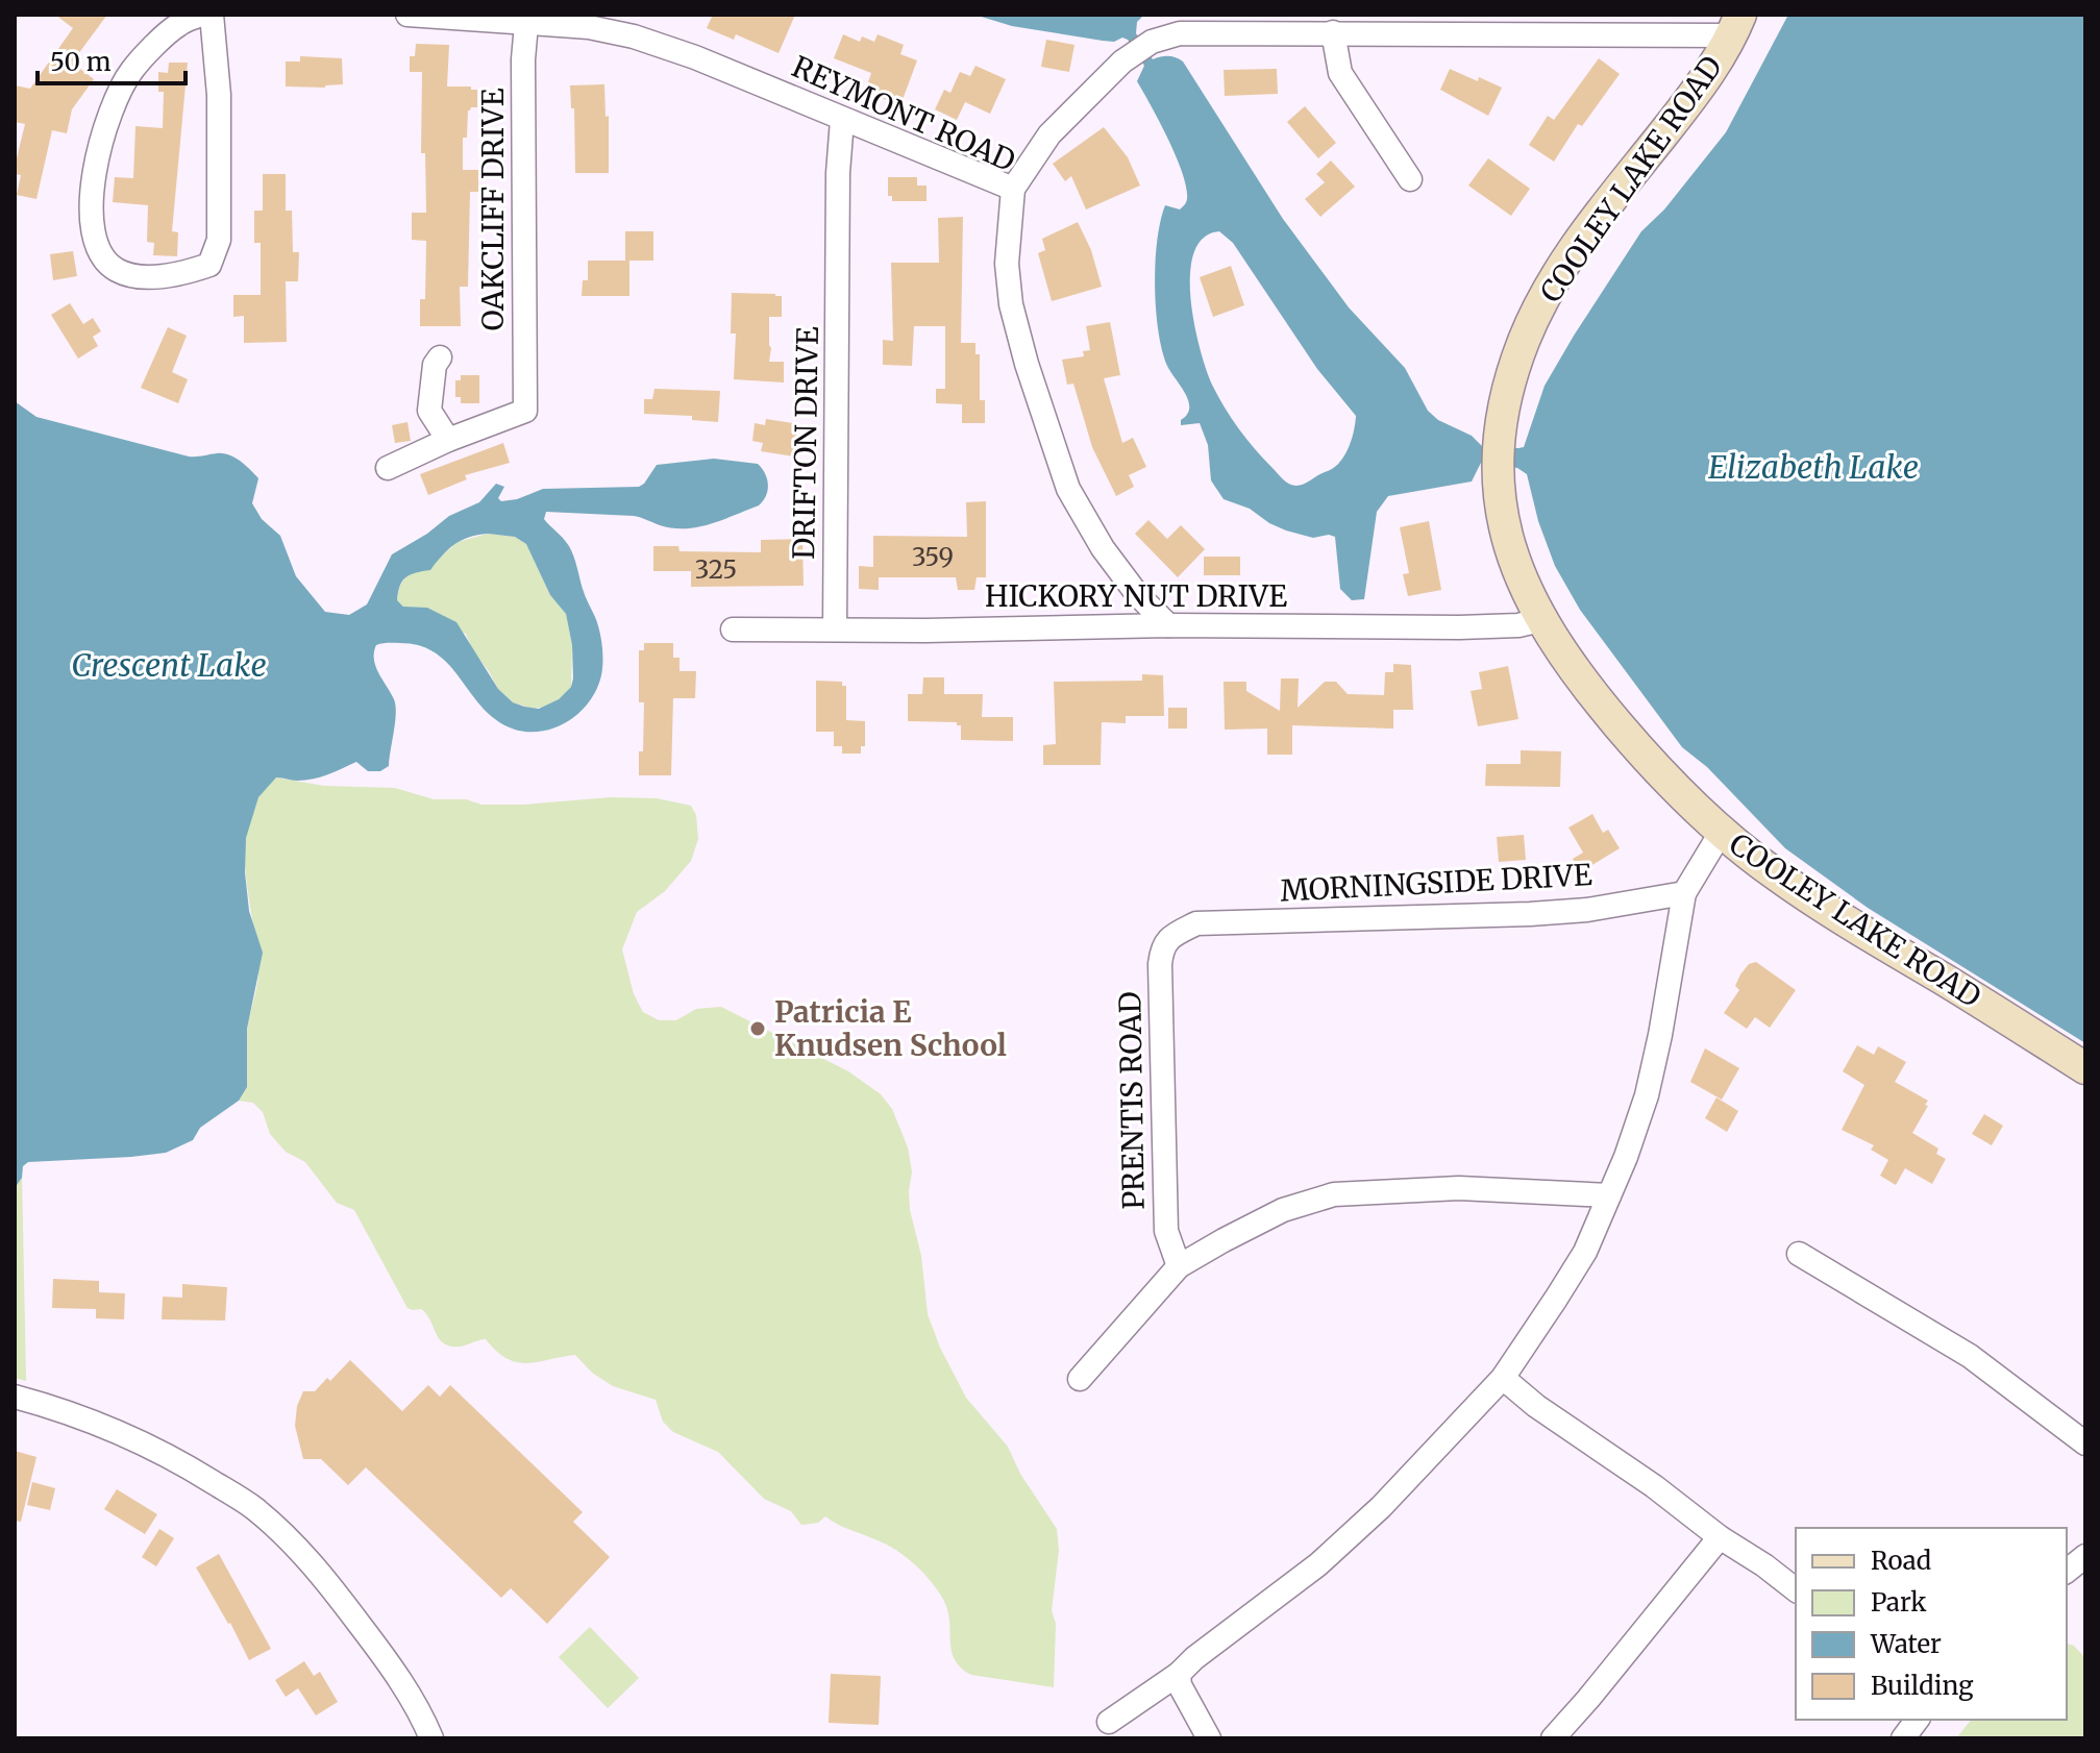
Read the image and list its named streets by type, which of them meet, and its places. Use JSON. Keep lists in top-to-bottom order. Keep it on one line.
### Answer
{"streets":{"main road":["COOLEY LAKE ROAD"],"street":["REYMONT ROAD","OAKCLIFF DRIVE","DRIFTON DRIVE","HICKORY NUT DRIVE","MORNINGSIDE DRIVE","PRENTIS ROAD"]},"crossings":[["REYMONT ROAD","OAKCLIFF DRIVE"],["REYMONT ROAD","DRIFTON DRIVE"],["REYMONT ROAD","HICKORY NUT DRIVE"],["COOLEY LAKE ROAD","HICKORY NUT DRIVE"],["DRIFTON DRIVE","HICKORY NUT DRIVE"],["MORNINGSIDE DRIVE","PRENTIS ROAD"]],"water":["Elizabeth Lake","Crescent Lake"],"places":["Patricia E Knudsen School"],"house_numbers":["359","325"],"legend":["Road","Park","Water","Building"],"scale_bar":"50 m"}
